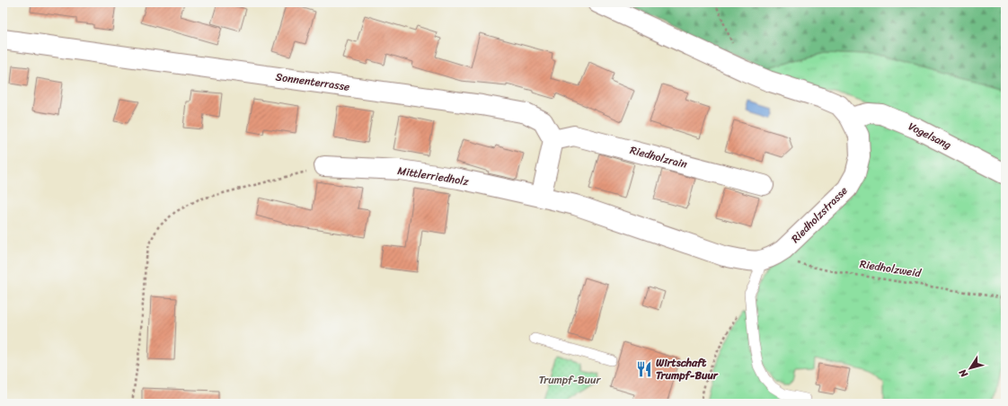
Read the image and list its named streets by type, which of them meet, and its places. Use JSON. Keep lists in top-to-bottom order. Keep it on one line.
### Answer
{"streets":{"street":["Sonnenterrasse","Vogelsang","Riedholzrain","Mittlerriedholz","Riedholzstrasse"],"path":["Riedholzweid"]},"crossings":[["Sonnenterrasse","Riedholzrain"],["Vogelsang","Riedholzstrasse"],["Riedholzstrasse","Riedholzweid"]],"parks":["Trumpf-Buur"],"places":{"restaurant":["Wirtschaft Trumpf-Buur"]},"north":"bottom left"}
